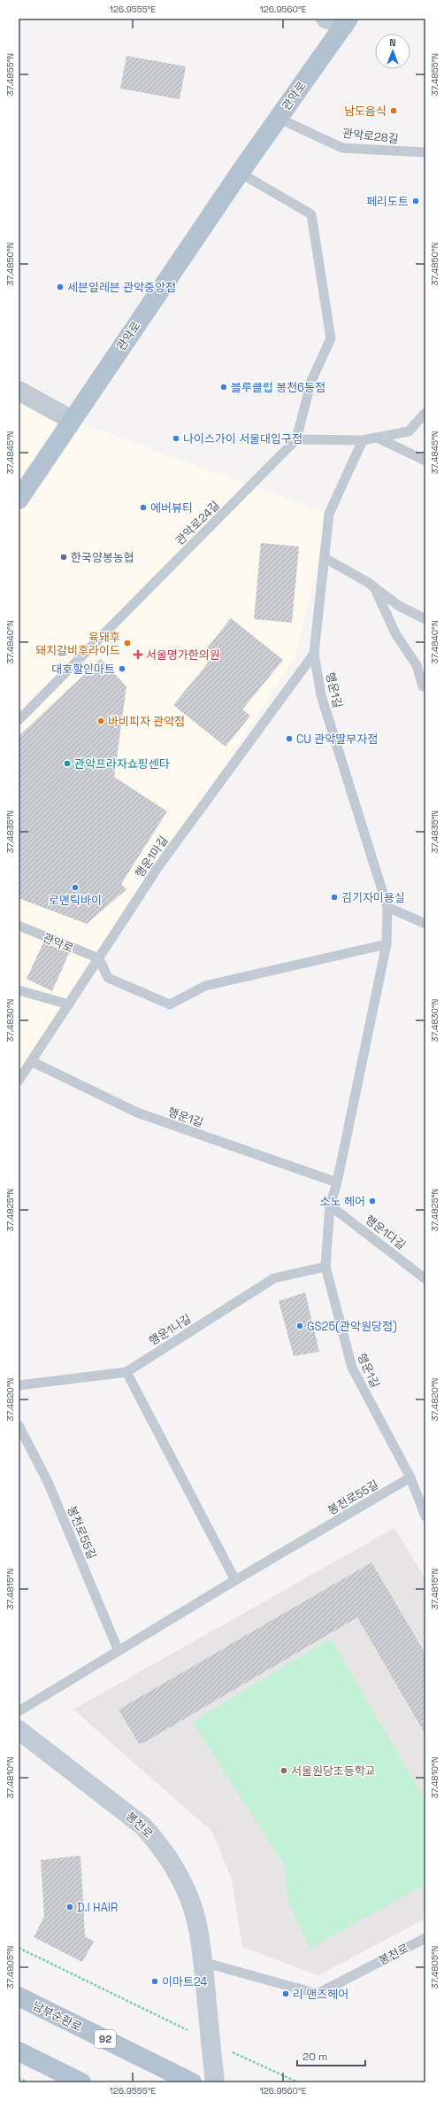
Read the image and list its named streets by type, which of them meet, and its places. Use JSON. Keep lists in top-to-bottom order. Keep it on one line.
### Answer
{"streets":{"main road":["관악로","봉천로","남부순환로","92"],"lane":["관악로28길","관악로24길","행운1길","행운1마길","행운1다길","행운1나길","봉천로55길"]},"crossings":[["관악로","관악로28길"],["관악로","행운1마길"],["행운1길","행운1마길"],["행운1길","행운1다길"],["행운1길","행운1나길"],["행운1길","봉천로55길"]],"places":{"other":["남도음식","페리도트","세븐일레븐 관악중앙점","블루클럽 봉천6동점","나이스가이 서울대입구점","에버뷰티","한국양봉농협","육돼후 돼지갈비후라이드","대호할인마트","바비피자 관악점","CU 관악딸부자점","관악프라자쇼핑센타","로맨틱바이","김기자미용실","소노 헤어","GS25(관악원당점)","서울원당초등학교","D.I HAIR","이마트24","리 맨즈헤어"],"health":["서울명가한의원"]},"scale_bar":"20 m","north":"top","coordinates":["126.9555°E","126.9560°E","37.4855°N","37.4850°N","37.4845°N","37.4840°N","37.4835°N","37.4830°N","37.4825°N","37.4820°N","37.4815°N","37.4810°N","37.4805°N"]}
